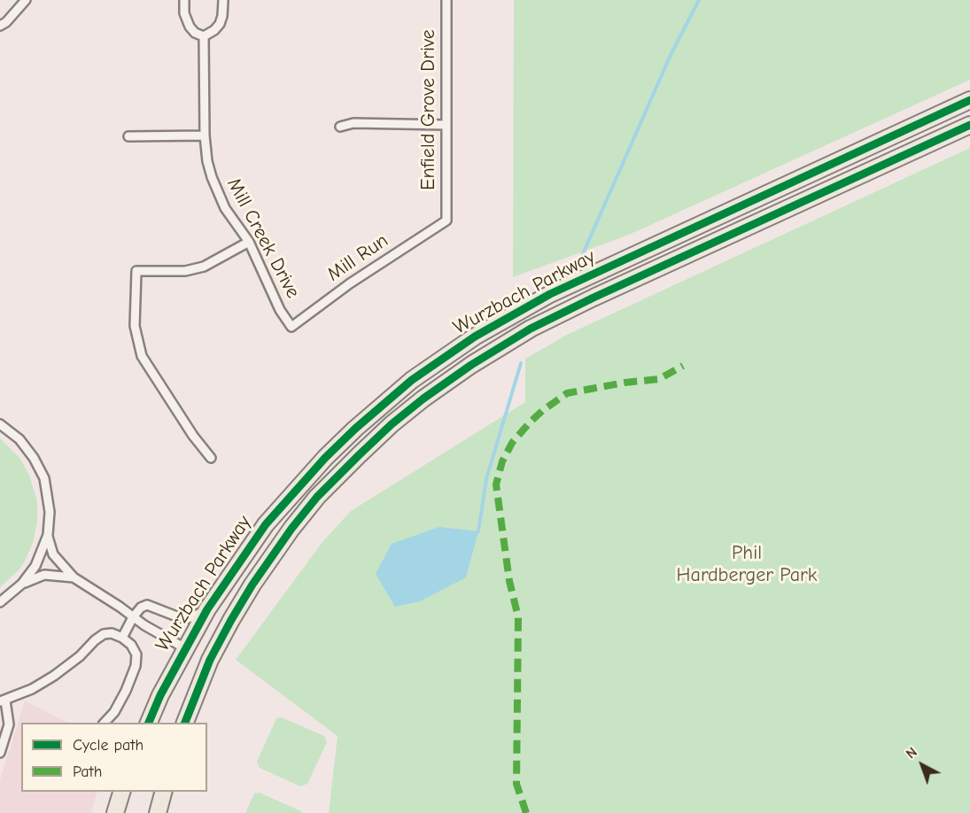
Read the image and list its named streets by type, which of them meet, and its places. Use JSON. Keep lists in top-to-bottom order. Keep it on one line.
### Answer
{"streets":{"highway":["Wurzbach Parkway"],"street":["Enfield Grove Drive","Mill Creek Drive","Mill Run"]},"crossings":[["Enfield Grove Drive","Mill Run"],["Mill Creek Drive","Mill Run"]],"parks":["Phil Hardberger Park"],"legend":["Cycle path","Path"],"north":"top left"}
